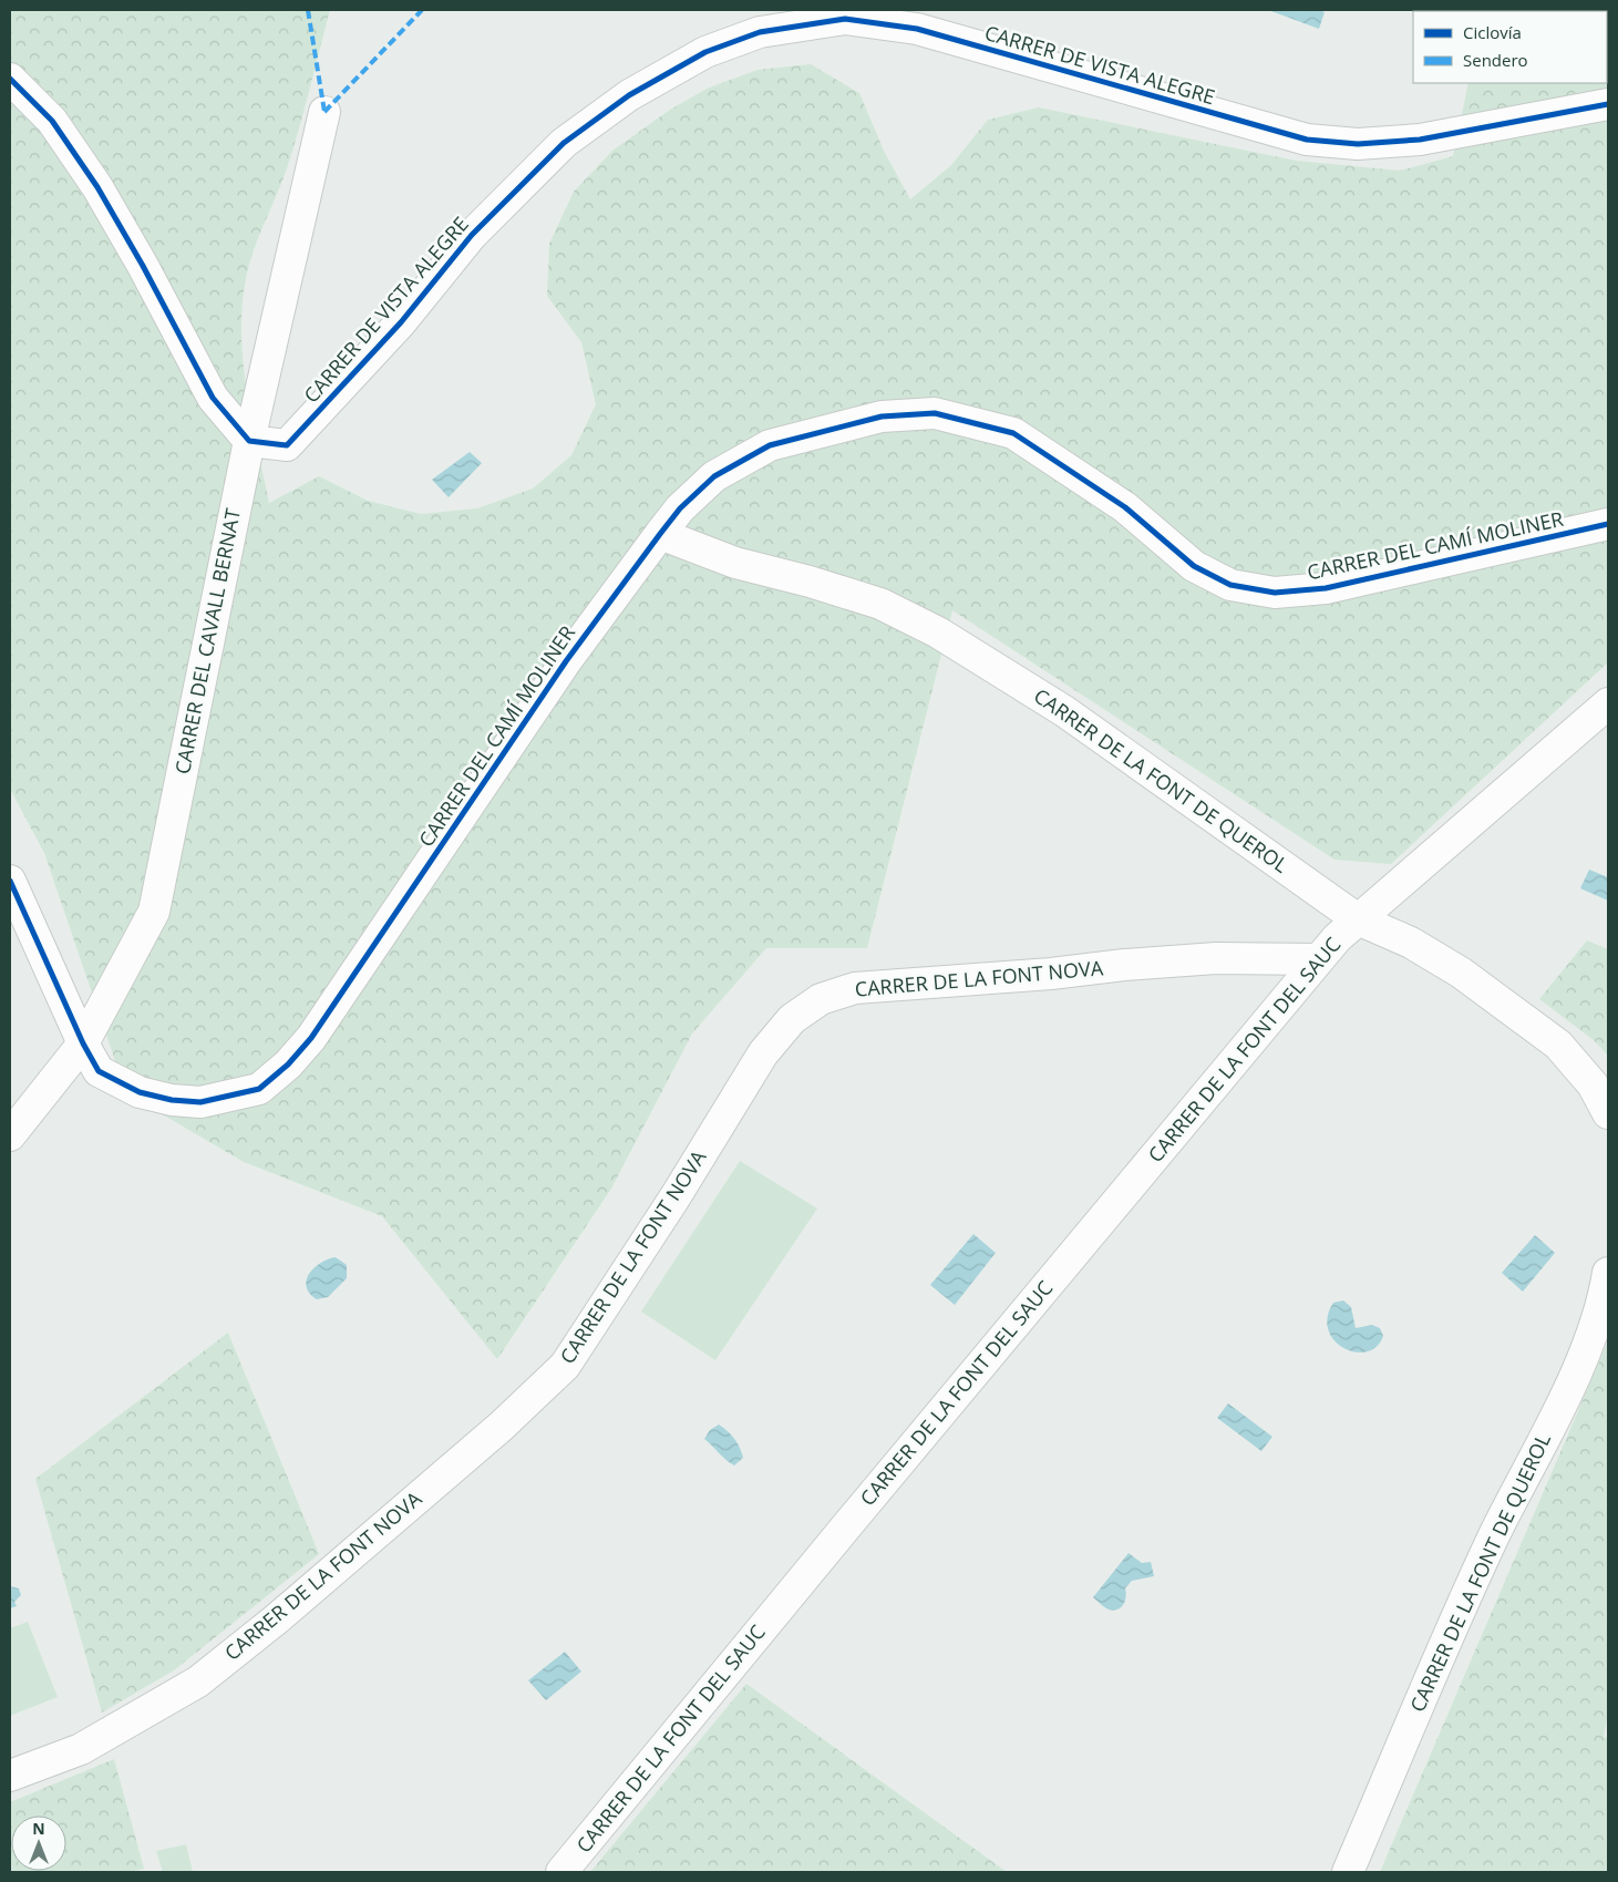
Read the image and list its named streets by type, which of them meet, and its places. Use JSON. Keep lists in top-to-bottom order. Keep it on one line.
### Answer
{"streets":{"street":["CARRER DE VISTA ALEGRE","CARRER DEL CAMÍ MOLINER","CARRER DEL CAVALL BERNAT","CARRER DE LA FONT DE QUEROL","CARRER DE LA FONT NOVA","CARRER DE LA FONT DEL SAUC"]},"crossings":[["CARRER DE VISTA ALEGRE","CARRER DEL CAVALL BERNAT"],["CARRER DEL CAMÍ MOLINER","CARRER DEL CAVALL BERNAT"],["CARRER DEL CAMÍ MOLINER","CARRER DE LA FONT DE QUEROL"],["CARRER DE LA FONT DE QUEROL","CARRER DE LA FONT DEL SAUC"],["CARRER DE LA FONT NOVA","CARRER DE LA FONT DEL SAUC"]],"legend":["Ciclovía","Sendero"],"north":"top"}
